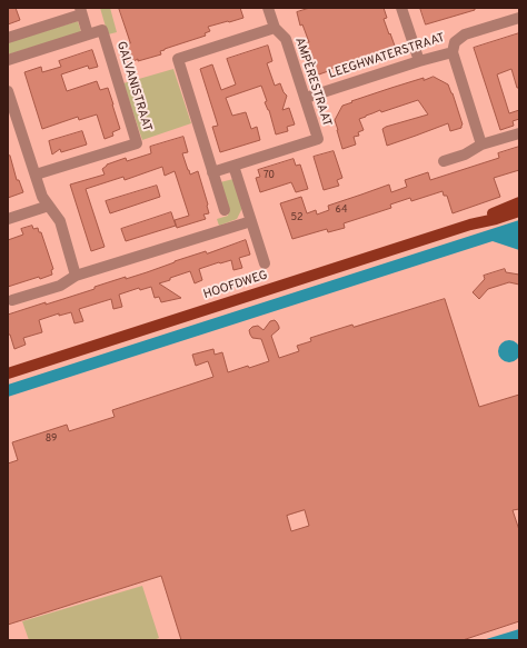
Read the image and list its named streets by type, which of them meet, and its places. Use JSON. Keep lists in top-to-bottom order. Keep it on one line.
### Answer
{"streets":{"main road":["HOOFDWEG"],"street":["LEEGHWATERSTRAAT","AMPÈRESTRAAT","GALVANISTRAAT"]},"crossings":[["LEEGHWATERSTRAAT","AMPÈRESTRAAT"]],"house_numbers":["70","64","52","89"]}
